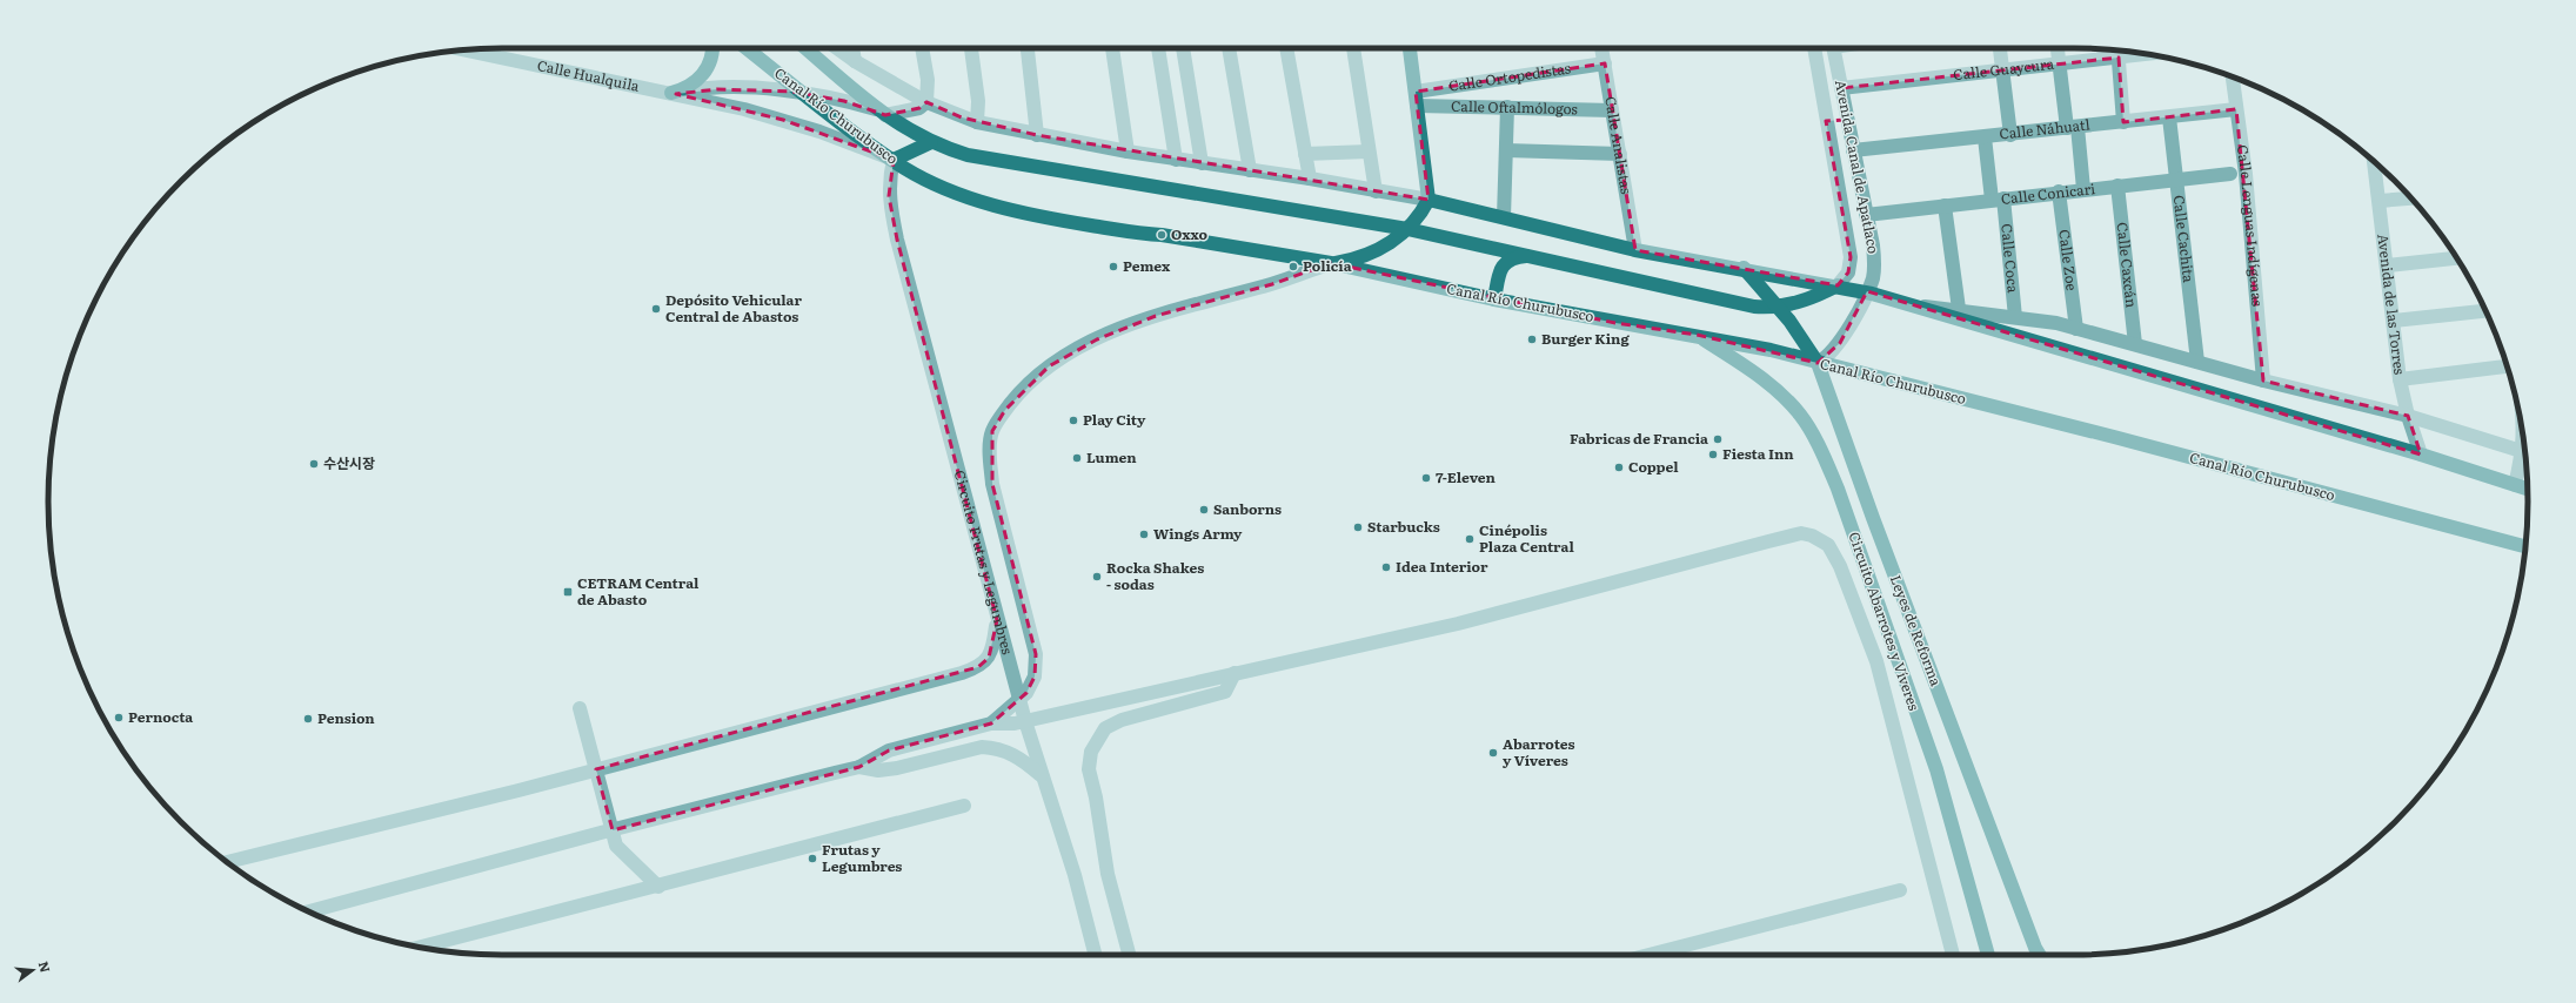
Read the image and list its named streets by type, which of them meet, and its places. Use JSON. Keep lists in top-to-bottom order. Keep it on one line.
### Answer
{"streets":{"main road":["Canal Río Churubusco","Circuito Abarrotes y Víveres","Leyes de Reforma"],"street":["Calle Guaycura","Calle Hualquila","Calle Ortopedistas","Calle Oftalmólogos","Calle Náhuatl","Calle Analistas","Avenida Canal de Apatlaco","Calle Conicari","Calle Lenguas Indígenas","Calle Cachita","Calle Coca","Calle Zoe","Calle Caxcán","Avenida de las Torres","Circuito Frutas y Legumbres"]},"crossings":[["Calle Guaycura","Avenida Canal de Apatlaco"],["Calle Hualquila","Canal Río Churubusco"],["Calle Hualquila","Circuito Frutas y Legumbres"],["Calle Ortopedistas","Calle Oftalmólogos"],["Calle Ortopedistas","Calle Analistas"],["Calle Oftalmólogos","Calle Analistas"],["Canal Río Churubusco","Avenida Canal de Apatlaco"],["Canal Río Churubusco","Circuito Frutas y Legumbres"],["Canal Río Churubusco","Circuito Abarrotes y Víveres"],["Canal Río Churubusco","Leyes de Reforma"],["Calle Náhuatl","Avenida Canal de Apatlaco"],["Calle Náhuatl","Calle Lenguas Indígenas"],["Calle Náhuatl","Calle Cachita"],["Calle Náhuatl","Calle Coca"],["Avenida Canal de Apatlaco","Calle Conicari"],["Avenida Canal de Apatlaco","Leyes de Reforma"],["Calle Conicari","Calle Cachita"],["Calle Conicari","Calle Coca"],["Calle Conicari","Calle Zoe"],["Calle Conicari","Calle Caxcán"]],"places":{"other":["Oxxo","Pemex","Policía","Depósito Vehicular Central de Abastos","Burger King","Play City","Fabricas de Francia","Fiesta Inn","Lumen","수산시장","Coppel","7-Eleven","Sanborns","Starbucks","Wings Army","Cinépolis Plaza Central","Idea Interior","Rocka Shakes - sodas","Pernocta","Pension","Abarrotes y Víveres","Frutas y Legumbres"],"transit":["CETRAM Central de Abasto"]},"north":"right"}
